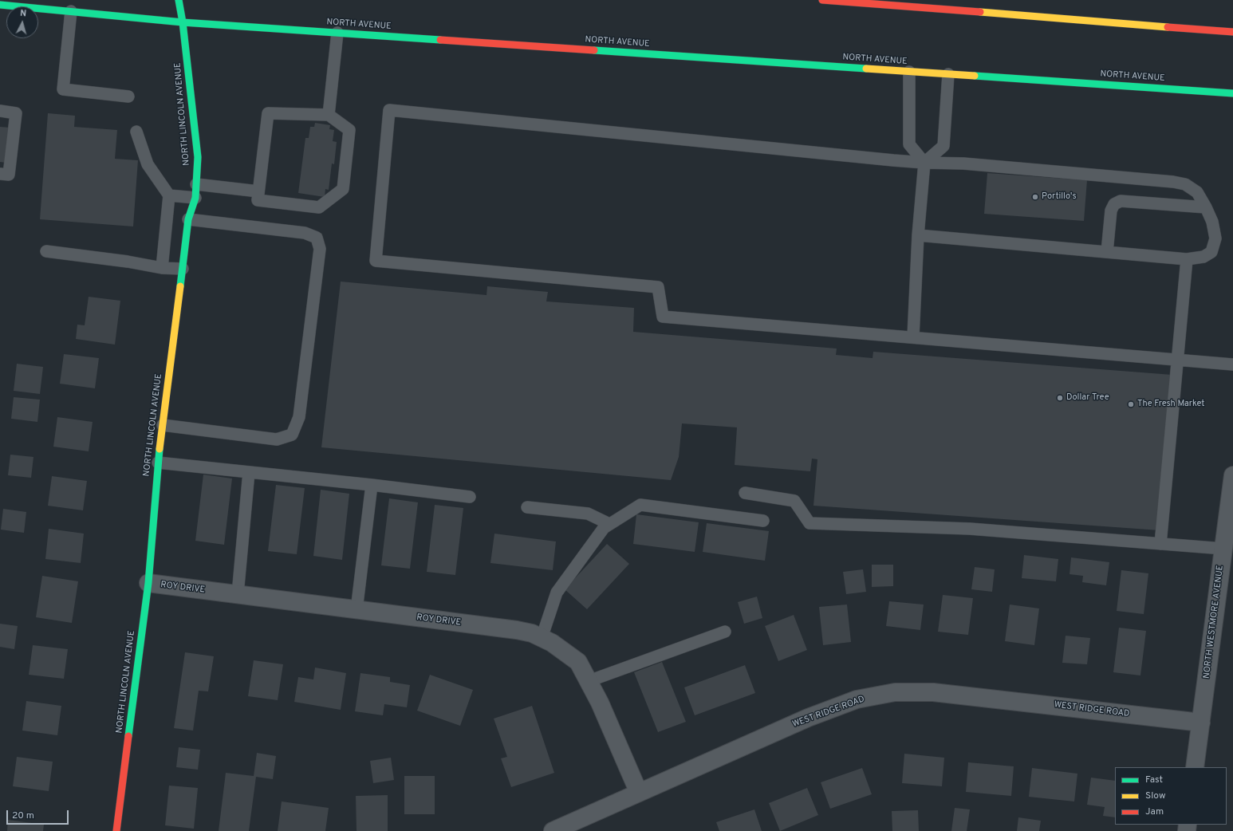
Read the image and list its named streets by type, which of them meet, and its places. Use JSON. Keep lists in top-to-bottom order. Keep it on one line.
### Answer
{"streets":{"main road":["NORTH AVENUE","NORTH LINCOLN AVENUE"],"street":["ROY DRIVE","NORTH WESTMORE AVENUE","WEST RIDGE ROAD"]},"crossings":[["NORTH AVENUE","NORTH LINCOLN AVENUE"],["NORTH LINCOLN AVENUE","ROY DRIVE"],["ROY DRIVE","WEST RIDGE ROAD"],["NORTH WESTMORE AVENUE","WEST RIDGE ROAD"]],"places":["Portillo's","Dollar Tree","The Fresh Market"],"legend":["Fast","Slow","Jam"],"scale_bar":"20 m","north":"top"}
